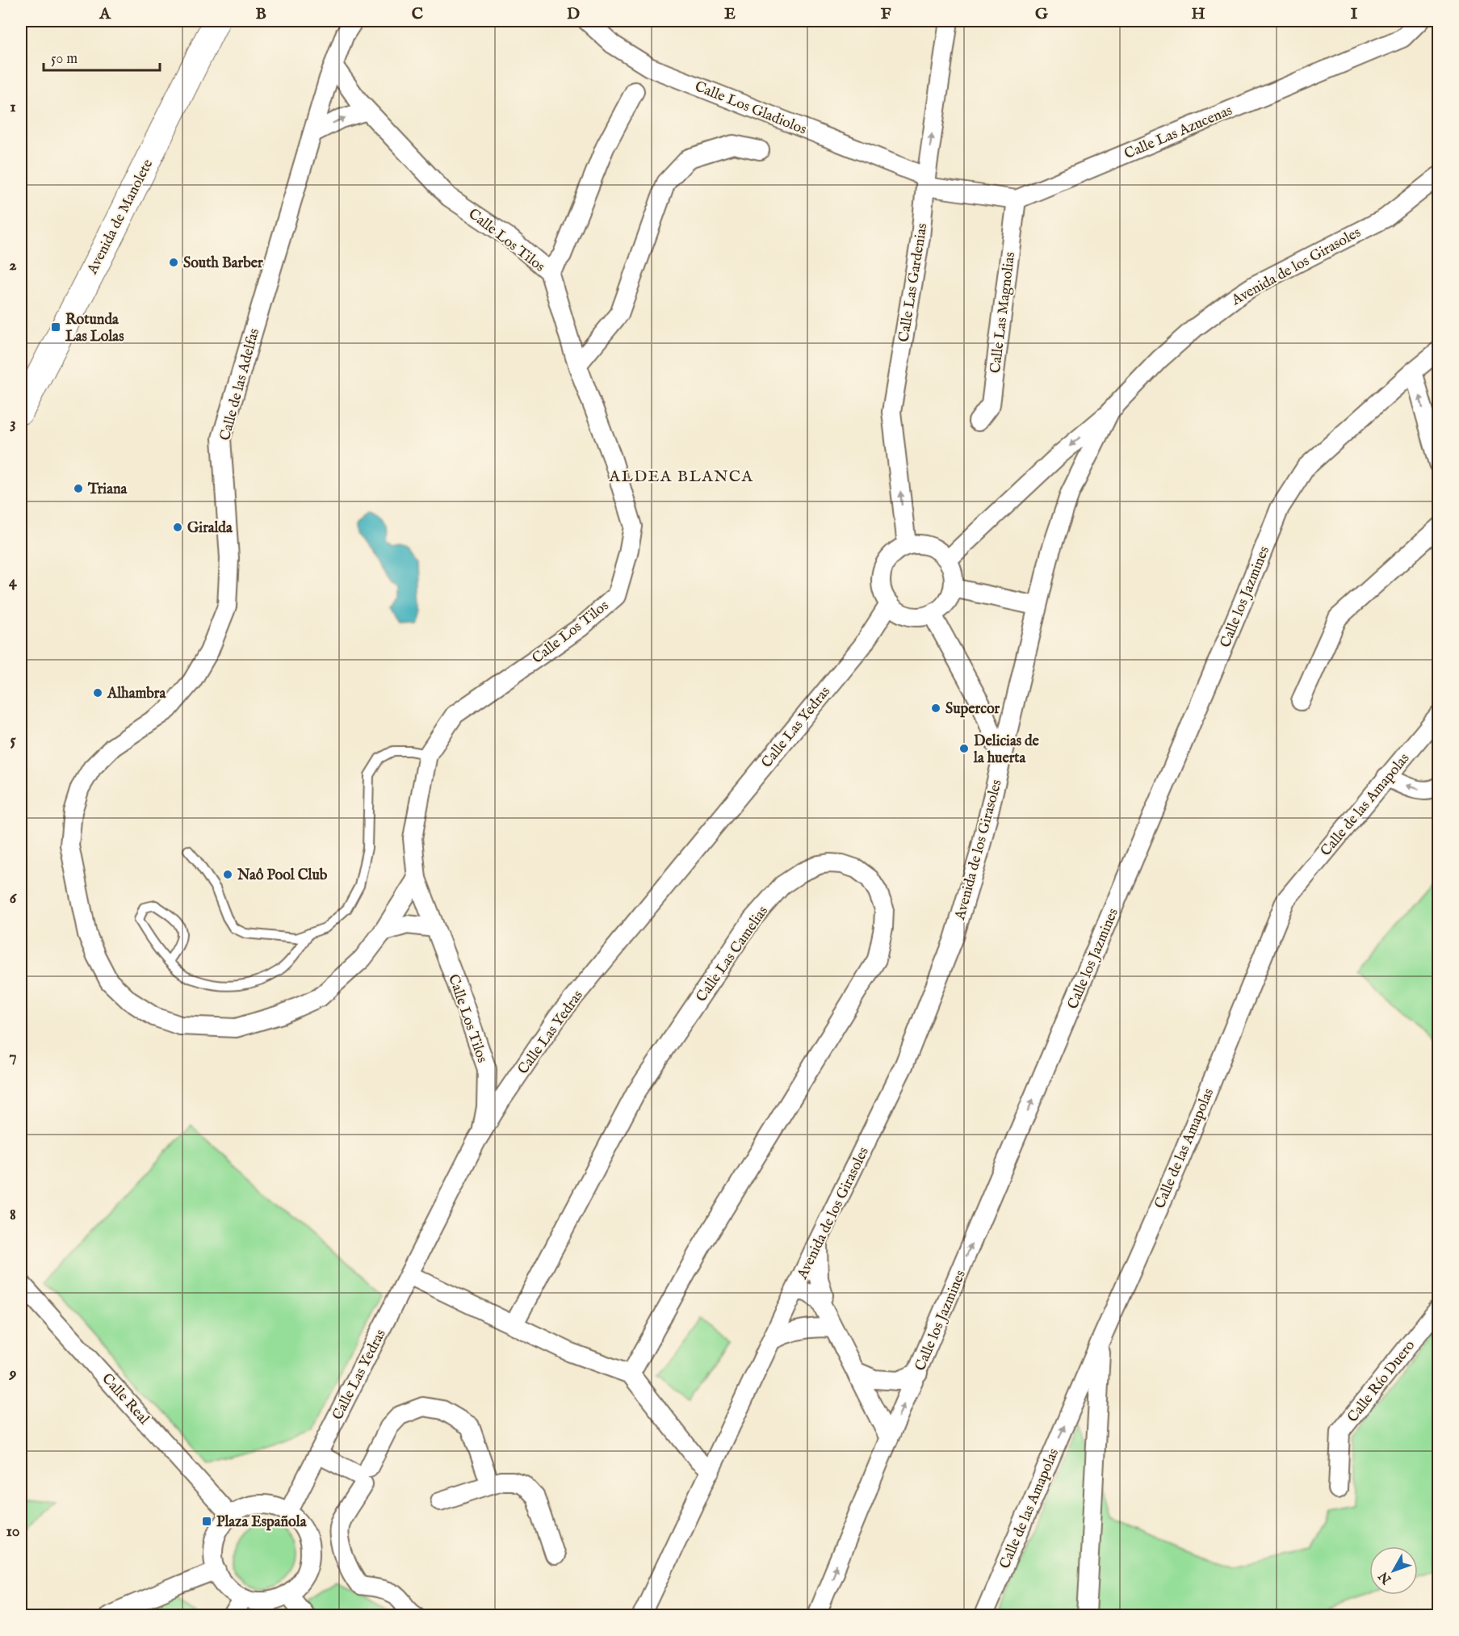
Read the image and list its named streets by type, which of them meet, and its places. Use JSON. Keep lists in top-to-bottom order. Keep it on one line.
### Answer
{"streets":{"street":["Calle Los Gladiolos","Calle Las Azucenas","Avenida de Manolete","Calle Los Tilos","Avenida de los Girasoles","Calle Las Gardenias","Calle Las Magnolias","Calle de las Adelfas","Calle los Jazmines","Calle Las Yedras","Calle de las Amapolas","Calle Las Camelias","Calle Río Duero","Calle Real"]},"crossings":[["Calle Los Gladiolos","Calle Las Gardenias"],["Calle Las Azucenas","Calle Las Magnolias"],["Calle Los Tilos","Calle de las Adelfas"],["Calle Los Tilos","Calle Las Yedras"],["Calle Las Gardenias","Calle Las Yedras"],["Calle Las Yedras","Calle Real"]],"one_way":["Calle Las Gardenias","Calle los Jazmines"],"districts":["ALDEA BLANCA"],"places":{"other":["South Barber","Triana","Giralda","Alhambra","Supercor","Delicias de la huerta","Naô Pool Club"],"transit":["Rotunda Las Lolas","Plaza Española"]},"scale_bar":"50 m","north":"bottom left","grid":{"columns":["A","B","C","D","E","F","G","H","I"],"rows":["1","2","3","4","5","6","7","8","9","10"]}}
